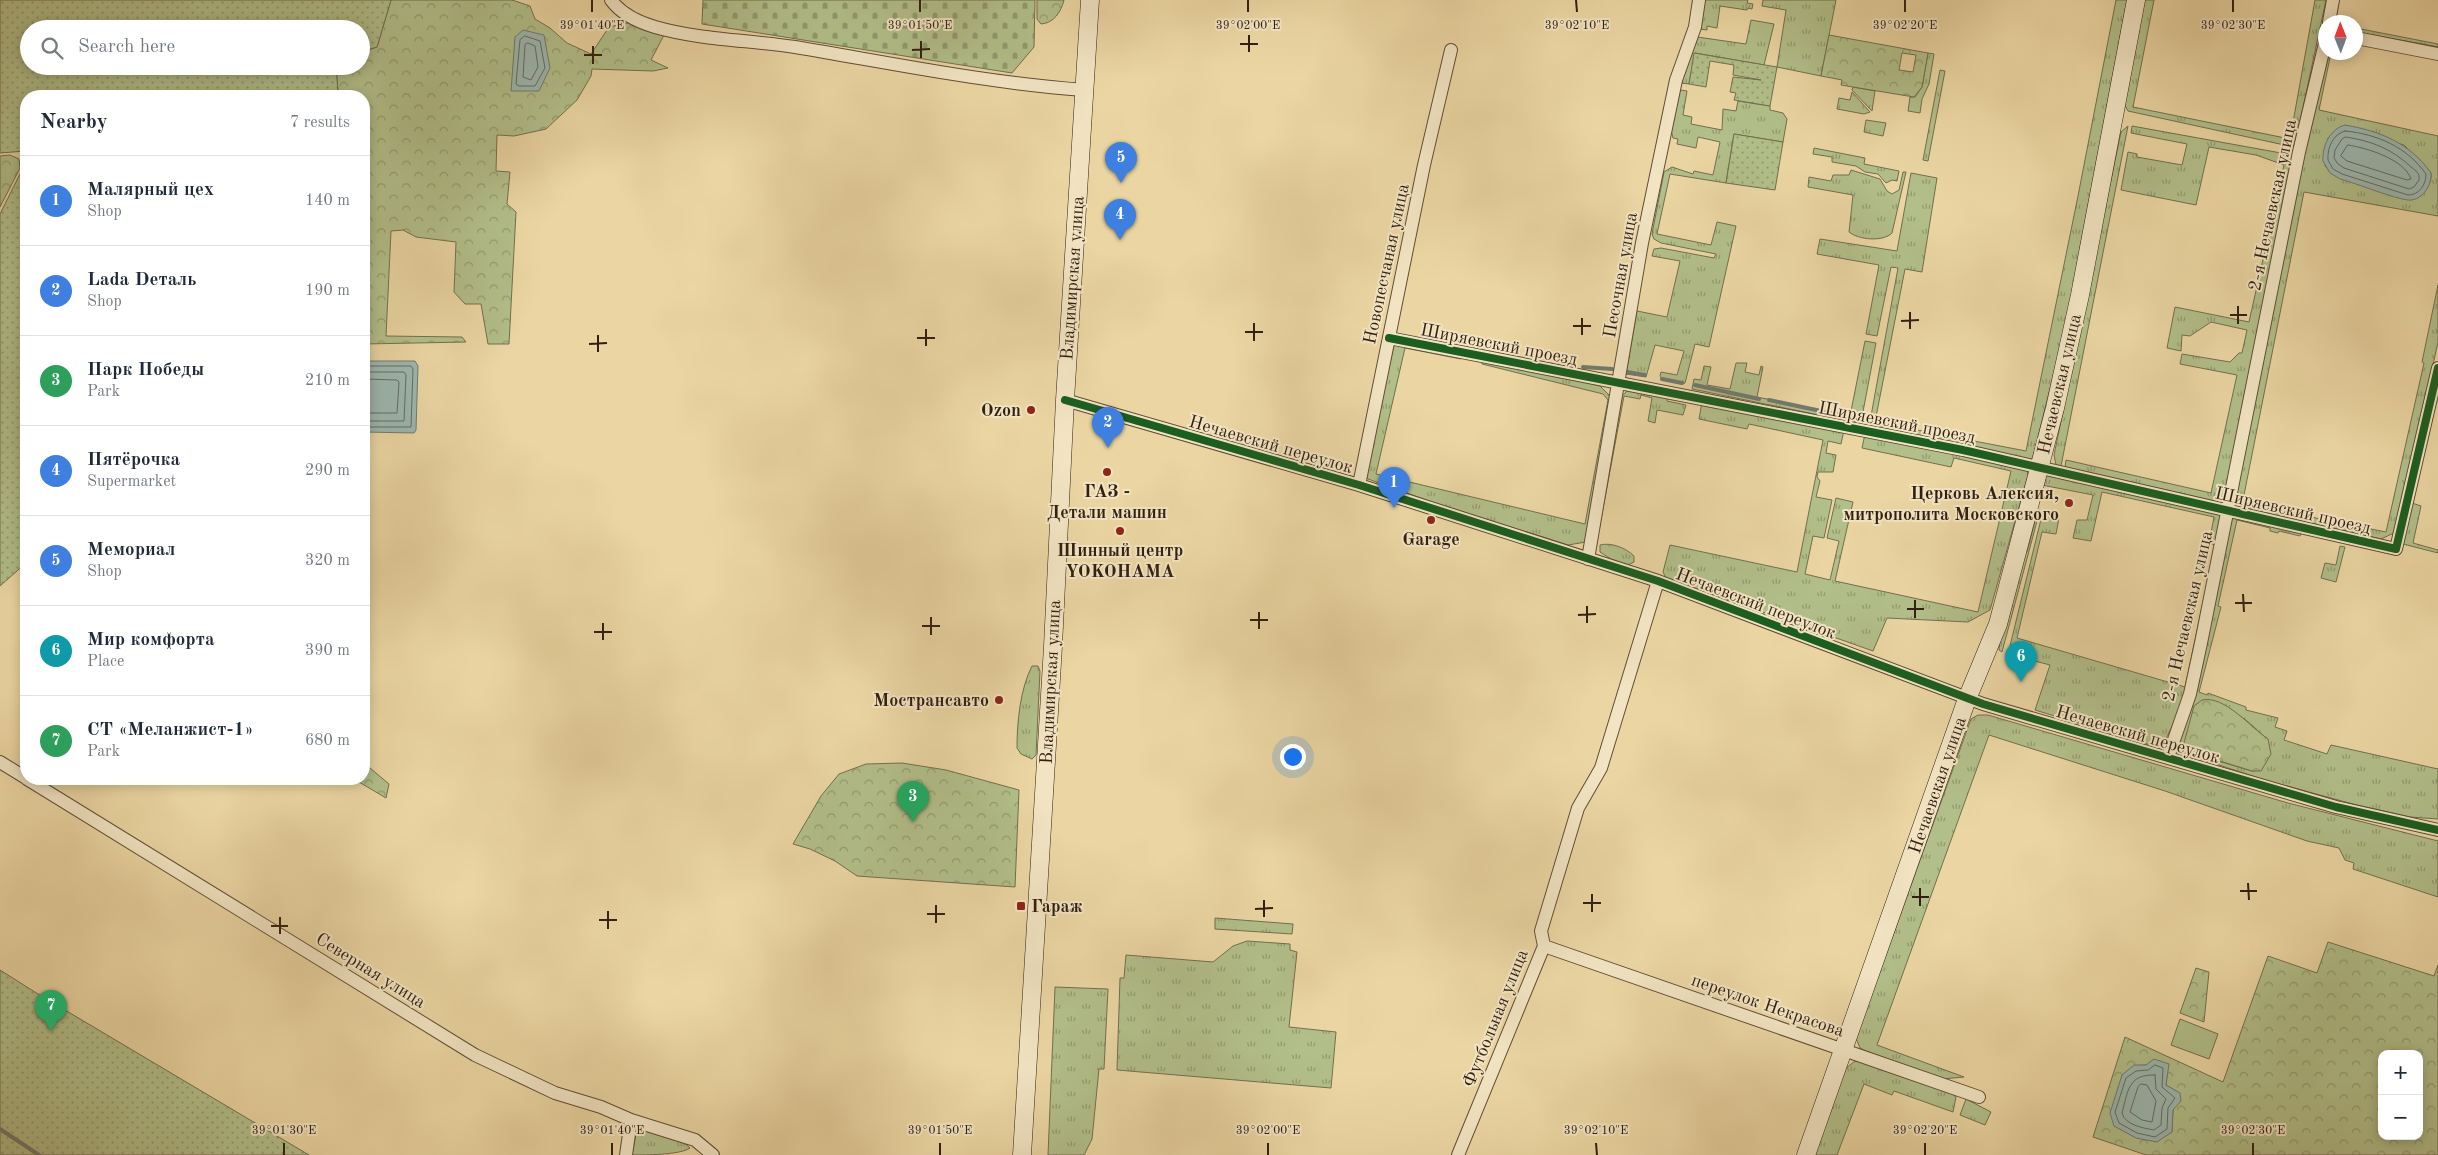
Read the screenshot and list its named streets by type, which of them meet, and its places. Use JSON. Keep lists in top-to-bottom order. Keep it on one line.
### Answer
{"streets":{"street":["2-я Нечаевская улица","Новопесчаная улица","Песочная улица","Владимирская улица","Ширяевский проезд","Нечаевская улица","Нечаевский переулок","Северная улица","переулок Некрасова","Футбольная улица"]},"crossings":[["2-я Нечаевская улица","Ширяевский проезд"],["2-я Нечаевская улица","Нечаевский переулок"],["Новопесчаная улица","Ширяевский проезд"],["Новопесчаная улица","Нечаевский переулок"],["Песочная улица","Ширяевский проезд"],["Песочная улица","Нечаевский переулок"],["Владимирская улица","Нечаевский переулок"],["Ширяевский проезд","Нечаевская улица"],["Нечаевская улица","Нечаевский переулок"],["Нечаевская улица","переулок Некрасова"],["Нечаевский переулок","Футбольная улица"],["переулок Некрасова","Футбольная улица"]],"places":{"other":["Ozon","ГАЗ - Детали машин","Церковь Алексия, митрополита Московского","Garage","Шинный центр YOKOHAMA","Мострансавто"],"transit":["Гараж"]},"north":"top","page":{"search":"Search here","heading":["Nearby","7 results"],"pins":["5","4","2","1","6","3","7"],"list":[{"mark":"1","name":"Малярный цех","note":"Shop","value":"140 m"},{"mark":"2","name":"Lada Dеталь","note":"Shop","value":"190 m"},{"mark":"3","name":"Парк Победы","note":"Park","value":"210 m"},{"mark":"4","name":"Пятёрочка","note":"Supermarket","value":"290 m"},{"mark":"5","name":"Мемориал","note":"Shop","value":"320 m"},{"mark":"6","name":"Мир комфорта","note":"Place","value":"390 m"},{"mark":"7","name":"СТ «Меланжист-1»","note":"Park","value":"680 m"}],"map_buttons":["+","−"]},"coordinates":["39°01'40\"E","39°01'50\"E","39°02'00\"E","39°02'10\"E","39°02'20\"E","39°02'30\"E","39°01'30\"E"]}
